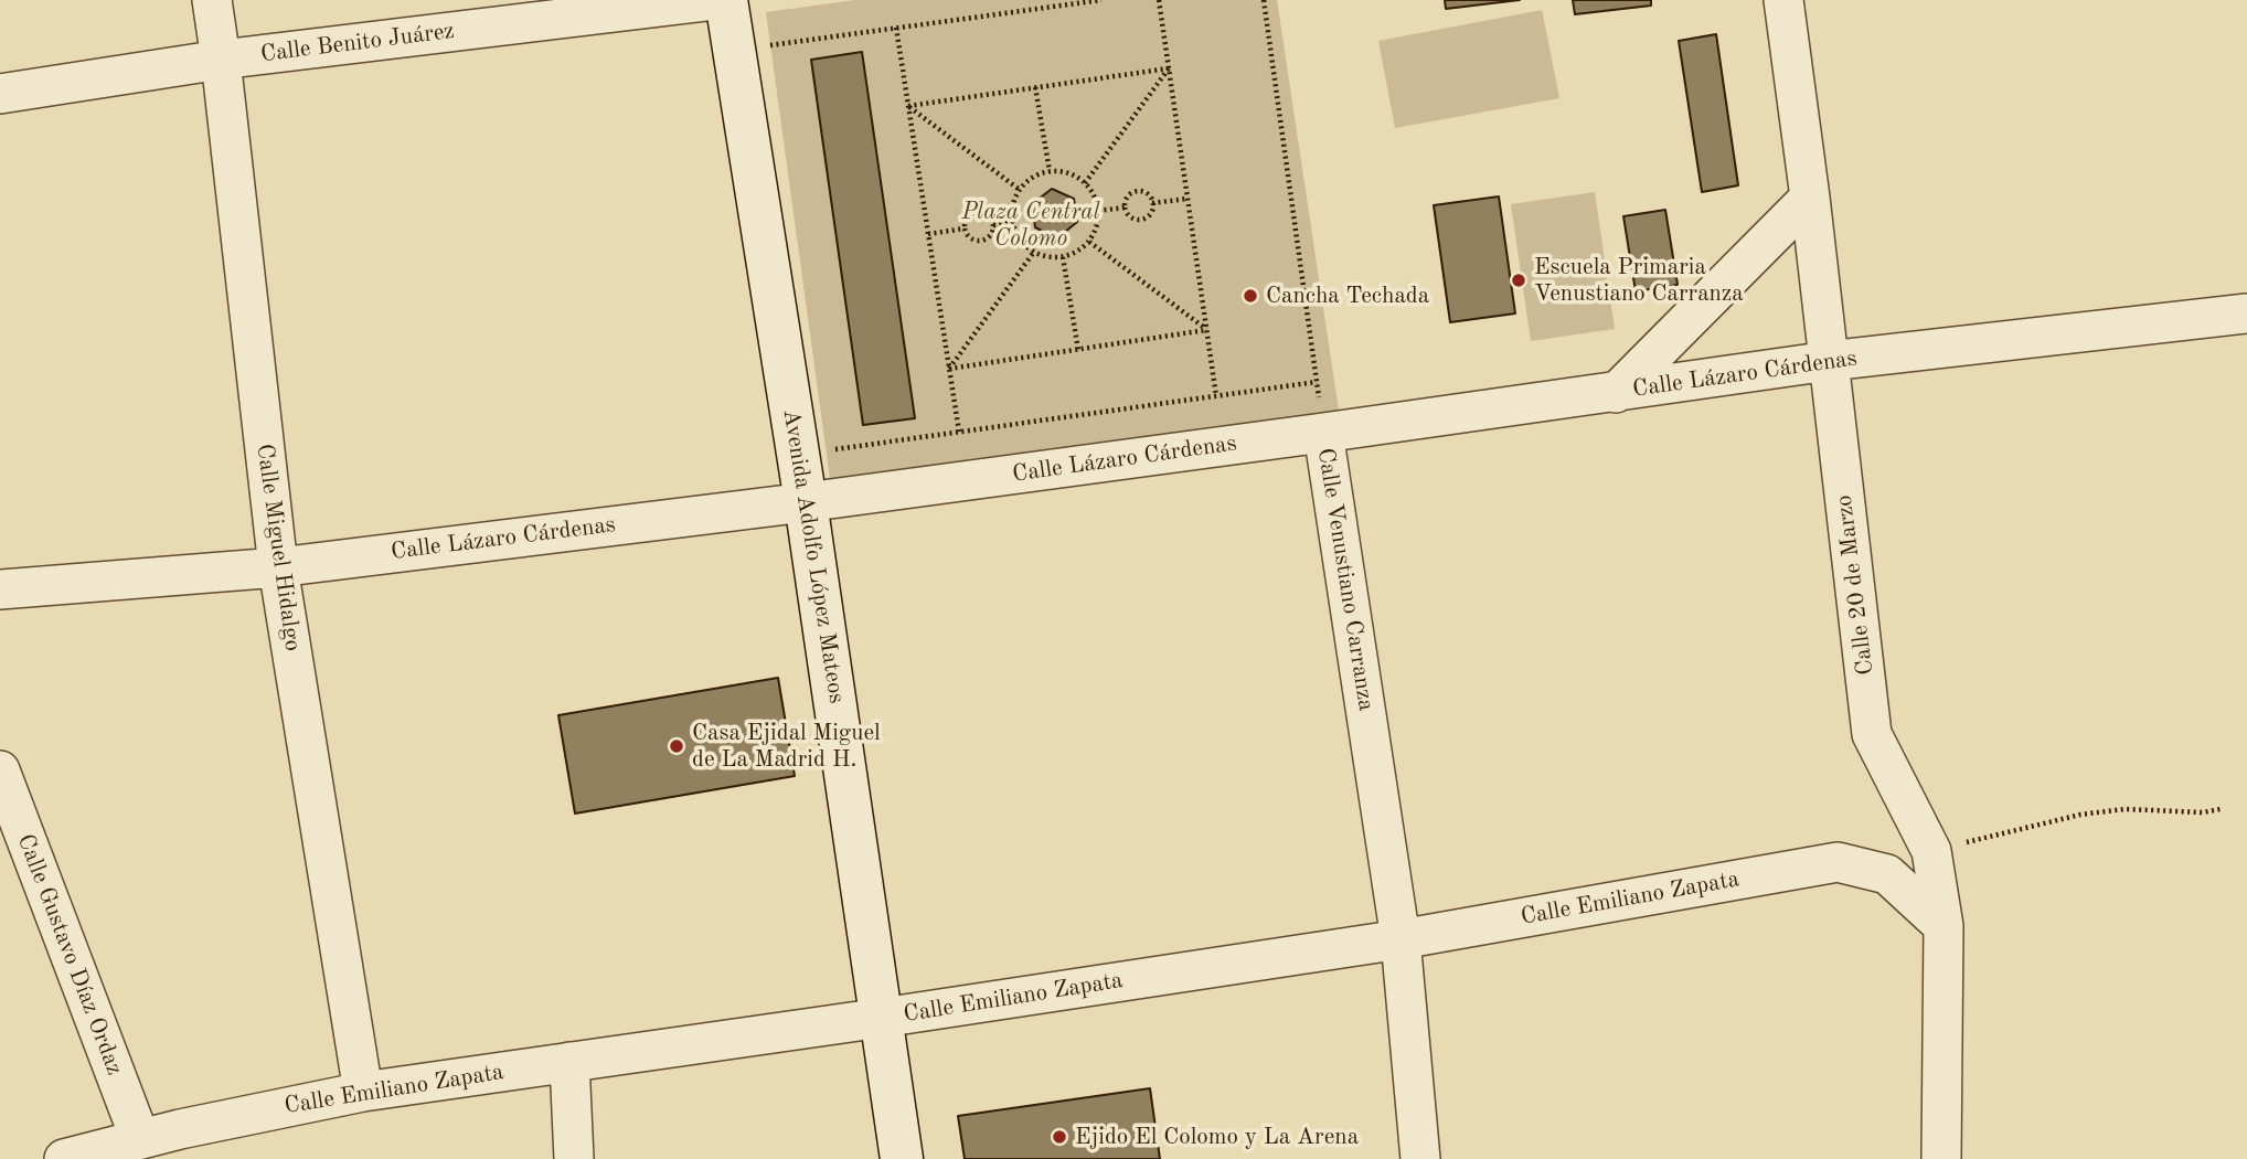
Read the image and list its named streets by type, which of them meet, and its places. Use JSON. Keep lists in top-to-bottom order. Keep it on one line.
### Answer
{"streets":{"main road":["Avenida Adolfo López Mateos"],"street":["Calle Benito Juárez","Calle Lázaro Cárdenas","Calle Miguel Hidalgo","Calle Venustiano Carranza","Calle 20 de Marzo","Calle Emiliano Zapata","Calle Gustavo Díaz Ordaz"]},"crossings":[["Calle Benito Juárez","Calle Miguel Hidalgo"],["Calle Lázaro Cárdenas","Calle Miguel Hidalgo"],["Calle Lázaro Cárdenas","Avenida Adolfo López Mateos"],["Calle Lázaro Cárdenas","Calle Venustiano Carranza"],["Calle Lázaro Cárdenas","Calle 20 de Marzo"],["Calle Miguel Hidalgo","Calle Emiliano Zapata"],["Avenida Adolfo López Mateos","Calle Emiliano Zapata"],["Calle Venustiano Carranza","Calle Emiliano Zapata"],["Calle 20 de Marzo","Calle Emiliano Zapata"],["Calle Emiliano Zapata","Calle Gustavo Díaz Ordaz"]],"parks":["Plaza Central Colomo"],"places":["Escuela Primaria Venustiano Carranza","Cancha Techada","Casa Ejidal Miguel de La Madrid H.","Ejido El Colomo y La Arena"]}
